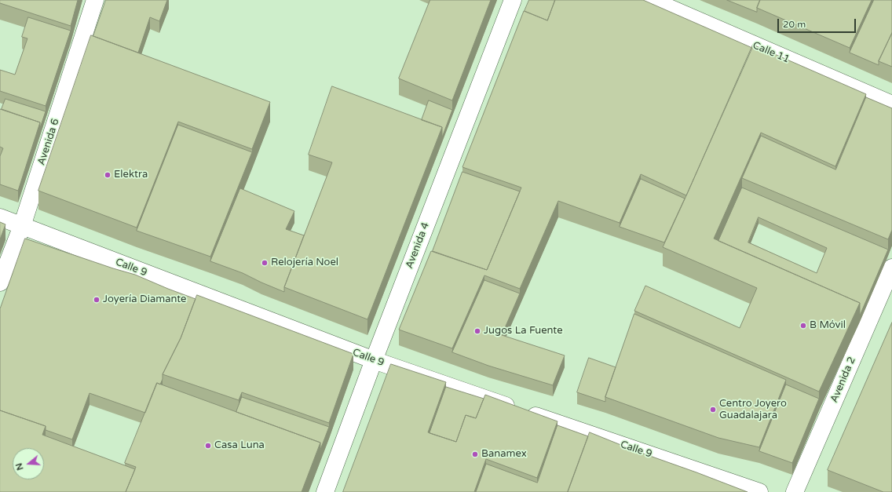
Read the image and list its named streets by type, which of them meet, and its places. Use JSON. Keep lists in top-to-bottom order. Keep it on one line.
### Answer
{"streets":{"street":["Calle 11","Avenida 6","Avenida 4","Calle 9","Avenida 2"]},"crossings":[["Avenida 6","Calle 9"],["Avenida 4","Calle 9"]],"places":["Elektra","Relojería Noel","Joyería Diamante","B Móvil","Jugos La Fuente","Centro Joyero Guadalajara","Casa Luna","Banamex"],"scale_bar":"20 m","north":"left"}
